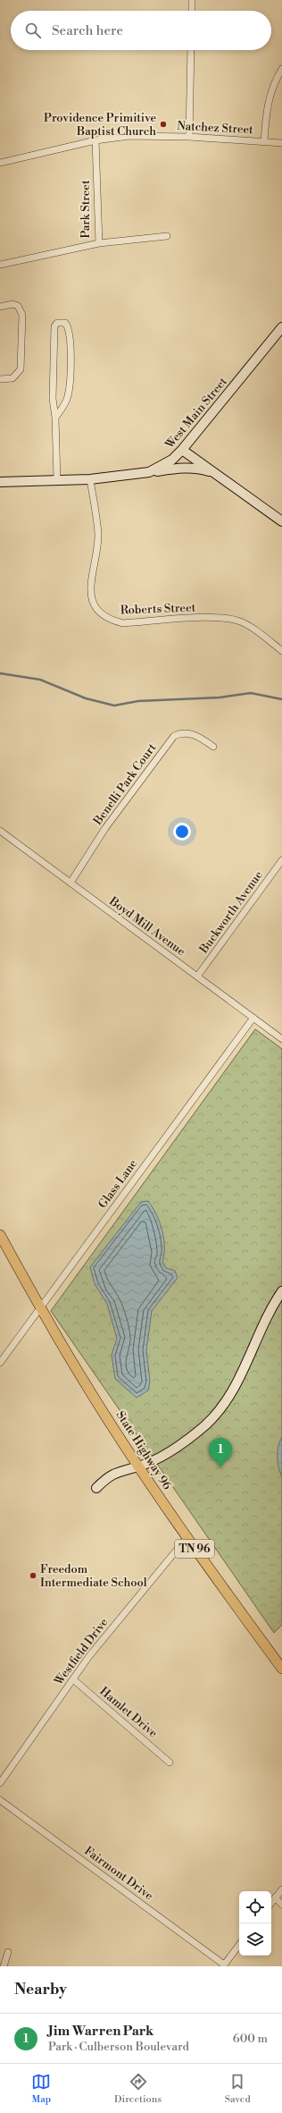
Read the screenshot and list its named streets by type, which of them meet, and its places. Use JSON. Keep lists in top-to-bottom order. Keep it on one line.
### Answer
{"streets":{"main road":["West Main Street","State Highway 96","TN 96"],"street":["Natchez Street","Park Street","Roberts Street","Benelli Park Court","Buckworth Avenue","Boyd Mill Avenue","Glass Lane","Westfield Drive","Hamlet Drive","Fairmont Drive"]},"crossings":[["Natchez Street","Park Street"],["West Main Street","Roberts Street"],["Benelli Park Court","Boyd Mill Avenue"],["Buckworth Avenue","Boyd Mill Avenue"],["Boyd Mill Avenue","Glass Lane"],["Glass Lane","State Highway 96"],["State Highway 96","Westfield Drive"],["Westfield Drive","Hamlet Drive"]],"places":["Providence Primitive Baptist Church","Freedom Intermediate School"],"page":{"search":"Search here","pins":"1","heading":"Nearby","list":[{"mark":"1","name":"Jim Warren Park","note":"Park · Culberson Boulevard","value":"600 m"}],"nav":["Map","Directions","Saved"]}}
